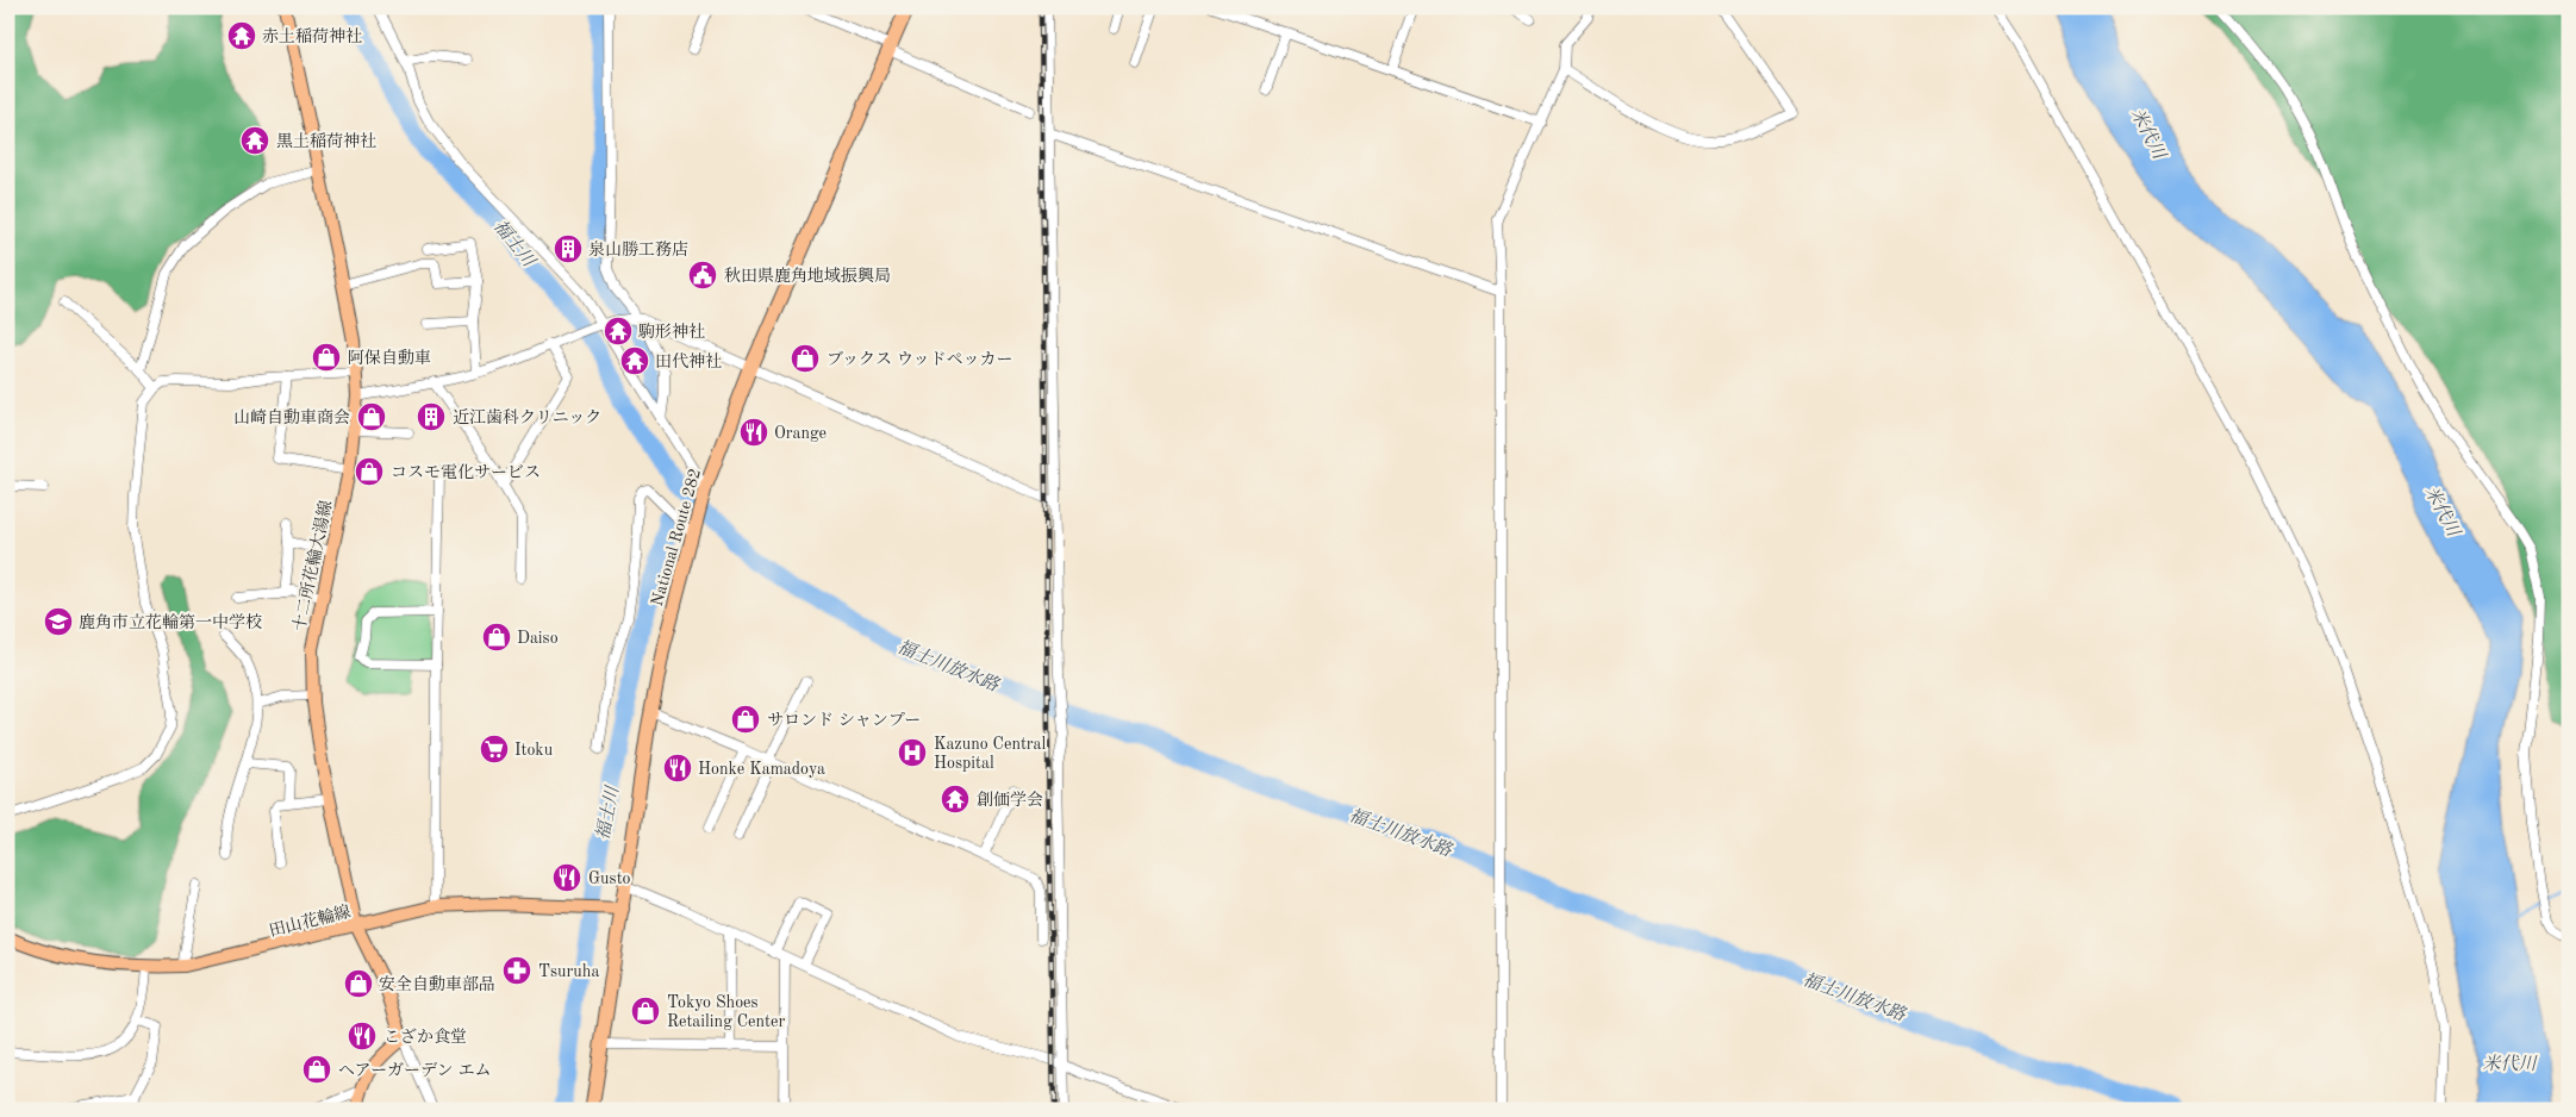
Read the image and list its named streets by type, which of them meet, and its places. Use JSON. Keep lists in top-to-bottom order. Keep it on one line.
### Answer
{"streets":{"highway":["National Route 282"],"main road":["十二所花輪大湯線","田山花輪線"]},"crossings":[["National Route 282","田山花輪線"],["十二所花輪大湯線","田山花輪線"]],"water":["米代川","福士川","福士川放水路"],"places":{"temple":["赤土稲荷神社","黒土稲荷神社","駒形神社","田代神社","創価学会"],"building":["泉山勝工務店","近江歯科クリニック"],"public building":["秋田県鹿角地域振興局"],"shop":["阿保自動車","ブックス ウッドペッカー","山崎自動車商会","コスモ電化サービス","Daiso","サロンド シャンプー","安全自動車部品","Tokyo Shoes Retailing Center","ヘアーガーデン エム"],"restaurant":["Orange","Honke Kamadoya","Gusto","こざか食堂"],"school or university":["鹿角市立花輪第一中学校"],"supermarket":["Itoku"],"hospital":["Kazuno Central Hospital"],"pharmacy":["Tsuruha"]}}
